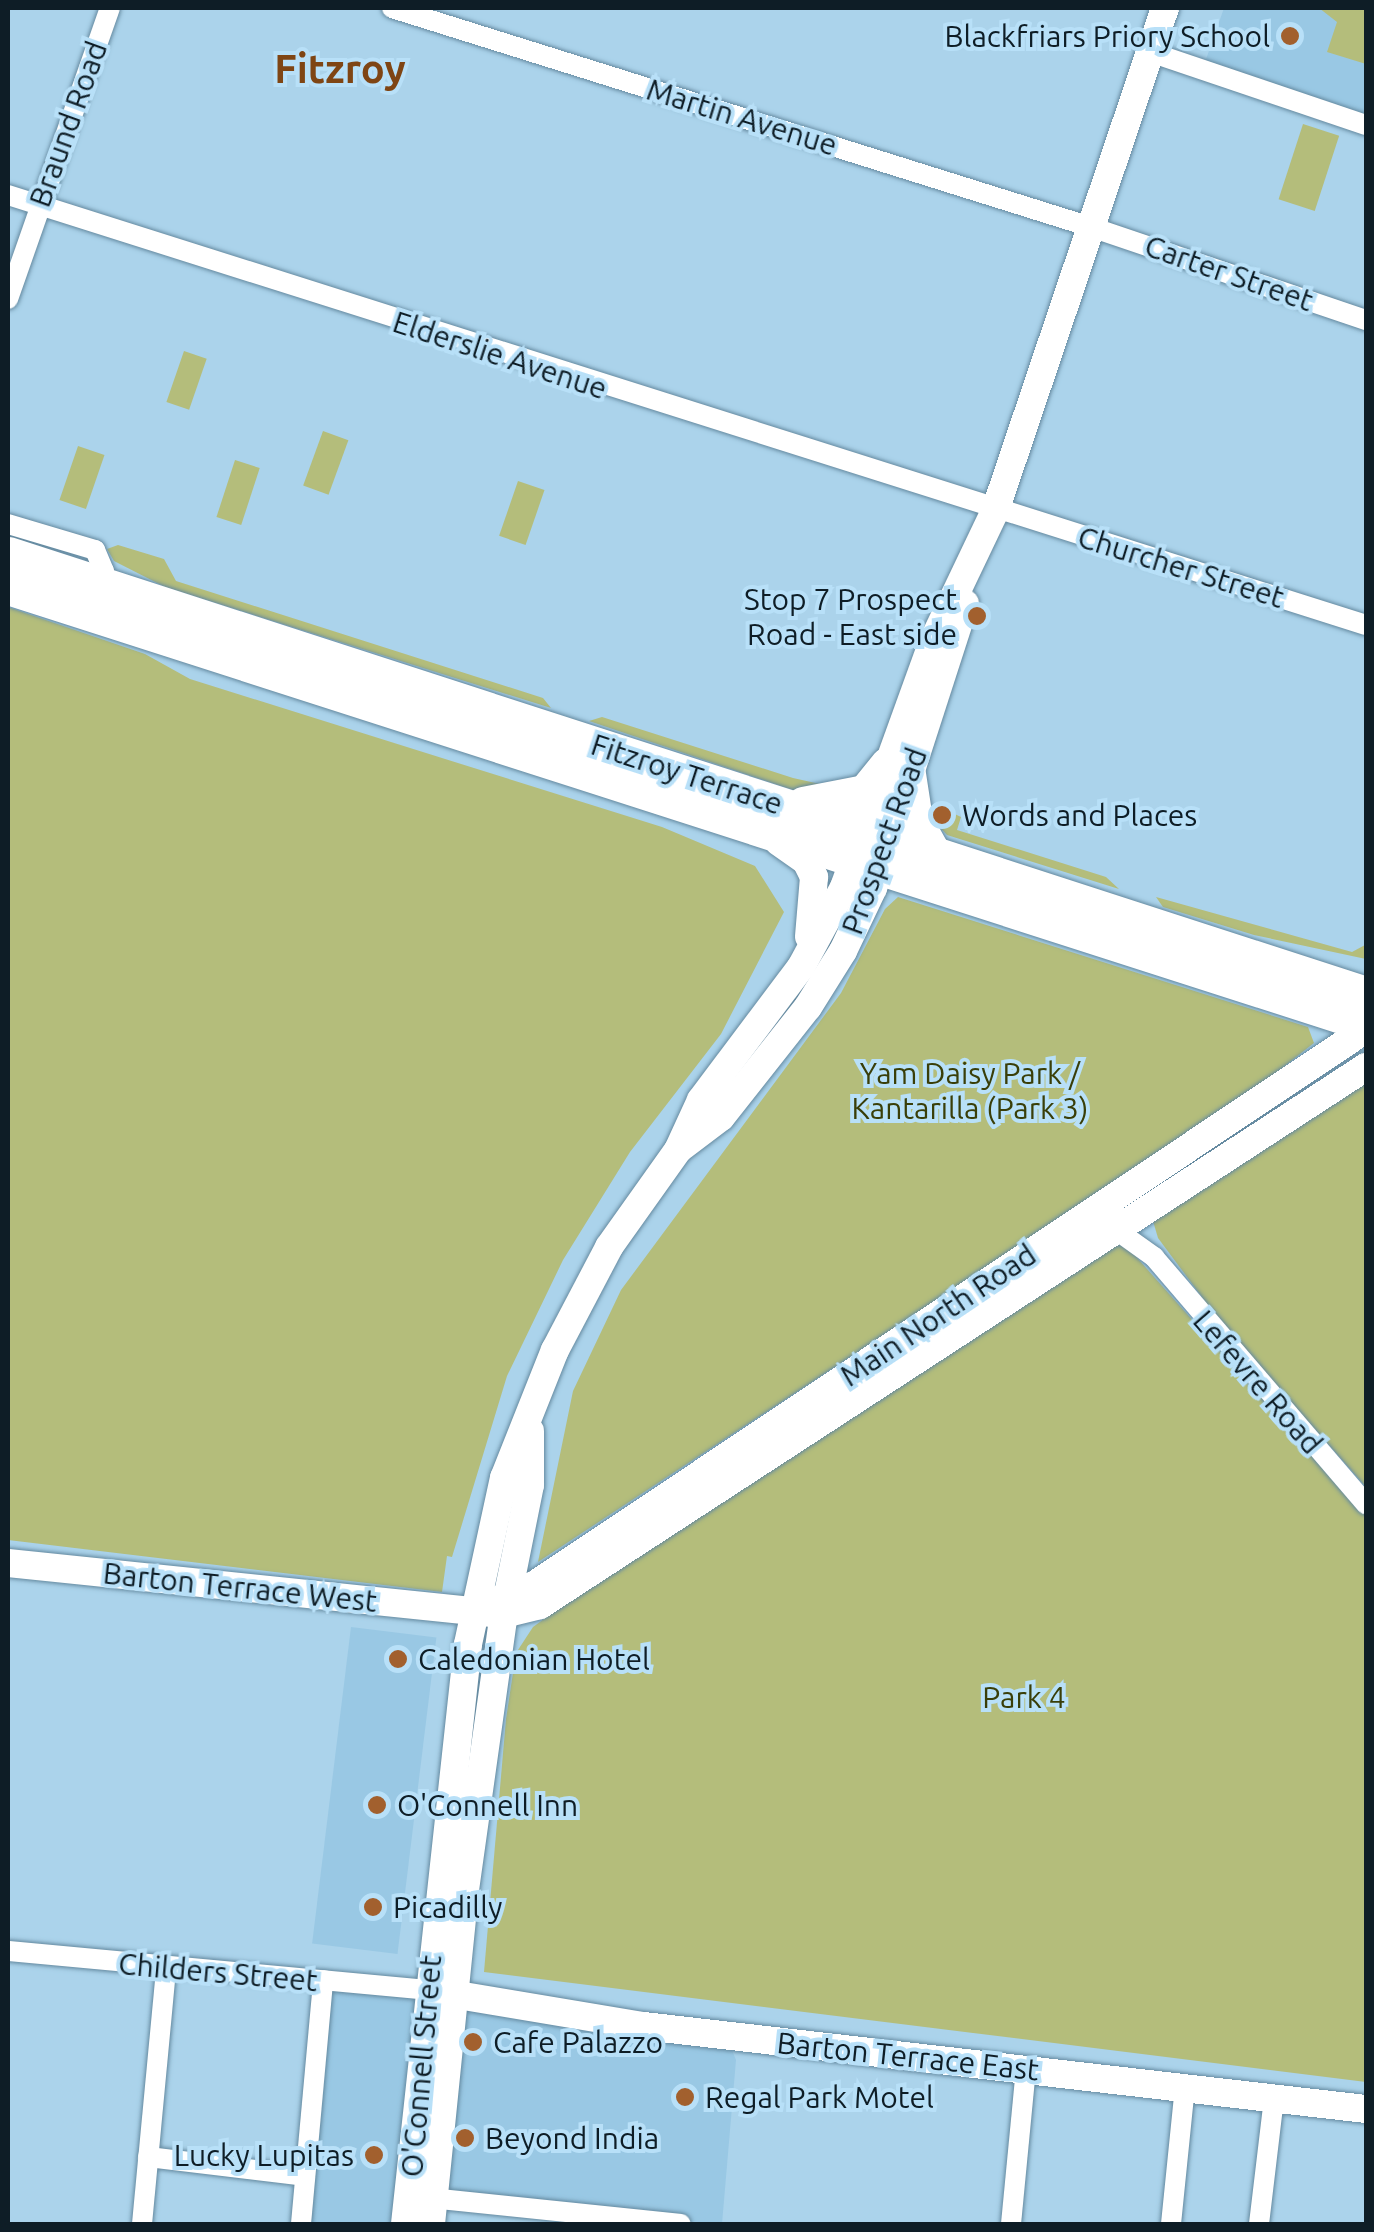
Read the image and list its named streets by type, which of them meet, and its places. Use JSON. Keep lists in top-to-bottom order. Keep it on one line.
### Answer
{"streets":{"highway":["Fitzroy Terrace"],"main road":["Prospect Road","Main North Road","Barton Terrace West","Barton Terrace East","O'Connell Street"],"street":["Martin Avenue","Braund Road","Carter Street","Elderslie Avenue","Churcher Street","Lefevre Road","Childers Street"]},"crossings":[["Martin Avenue","Carter Street"],["Martin Avenue","Prospect Road"],["Braund Road","Elderslie Avenue"],["Carter Street","Prospect Road"],["Elderslie Avenue","Churcher Street"],["Elderslie Avenue","Prospect Road"],["Churcher Street","Prospect Road"],["Fitzroy Terrace","Prospect Road"],["Fitzroy Terrace","Main North Road"],["Prospect Road","Main North Road"],["Prospect Road","Barton Terrace West"],["Prospect Road","O'Connell Street"],["Main North Road","Lefevre Road"],["Main North Road","O'Connell Street"],["Barton Terrace West","O'Connell Street"],["Childers Street","Barton Terrace East"],["Childers Street","O'Connell Street"],["Barton Terrace East","O'Connell Street"]],"districts":["Fitzroy"],"parks":["Yam Daisy Park / Kantarilla (Park 3)","Park 4"],"places":["Blackfriars Priory School","Stop 7 Prospect Road - East side","Words and Places","Caledonian Hotel","O'Connell Inn","Picadilly","Cafe Palazzo","Regal Park Motel","Beyond India","Lucky Lupitas"]}
